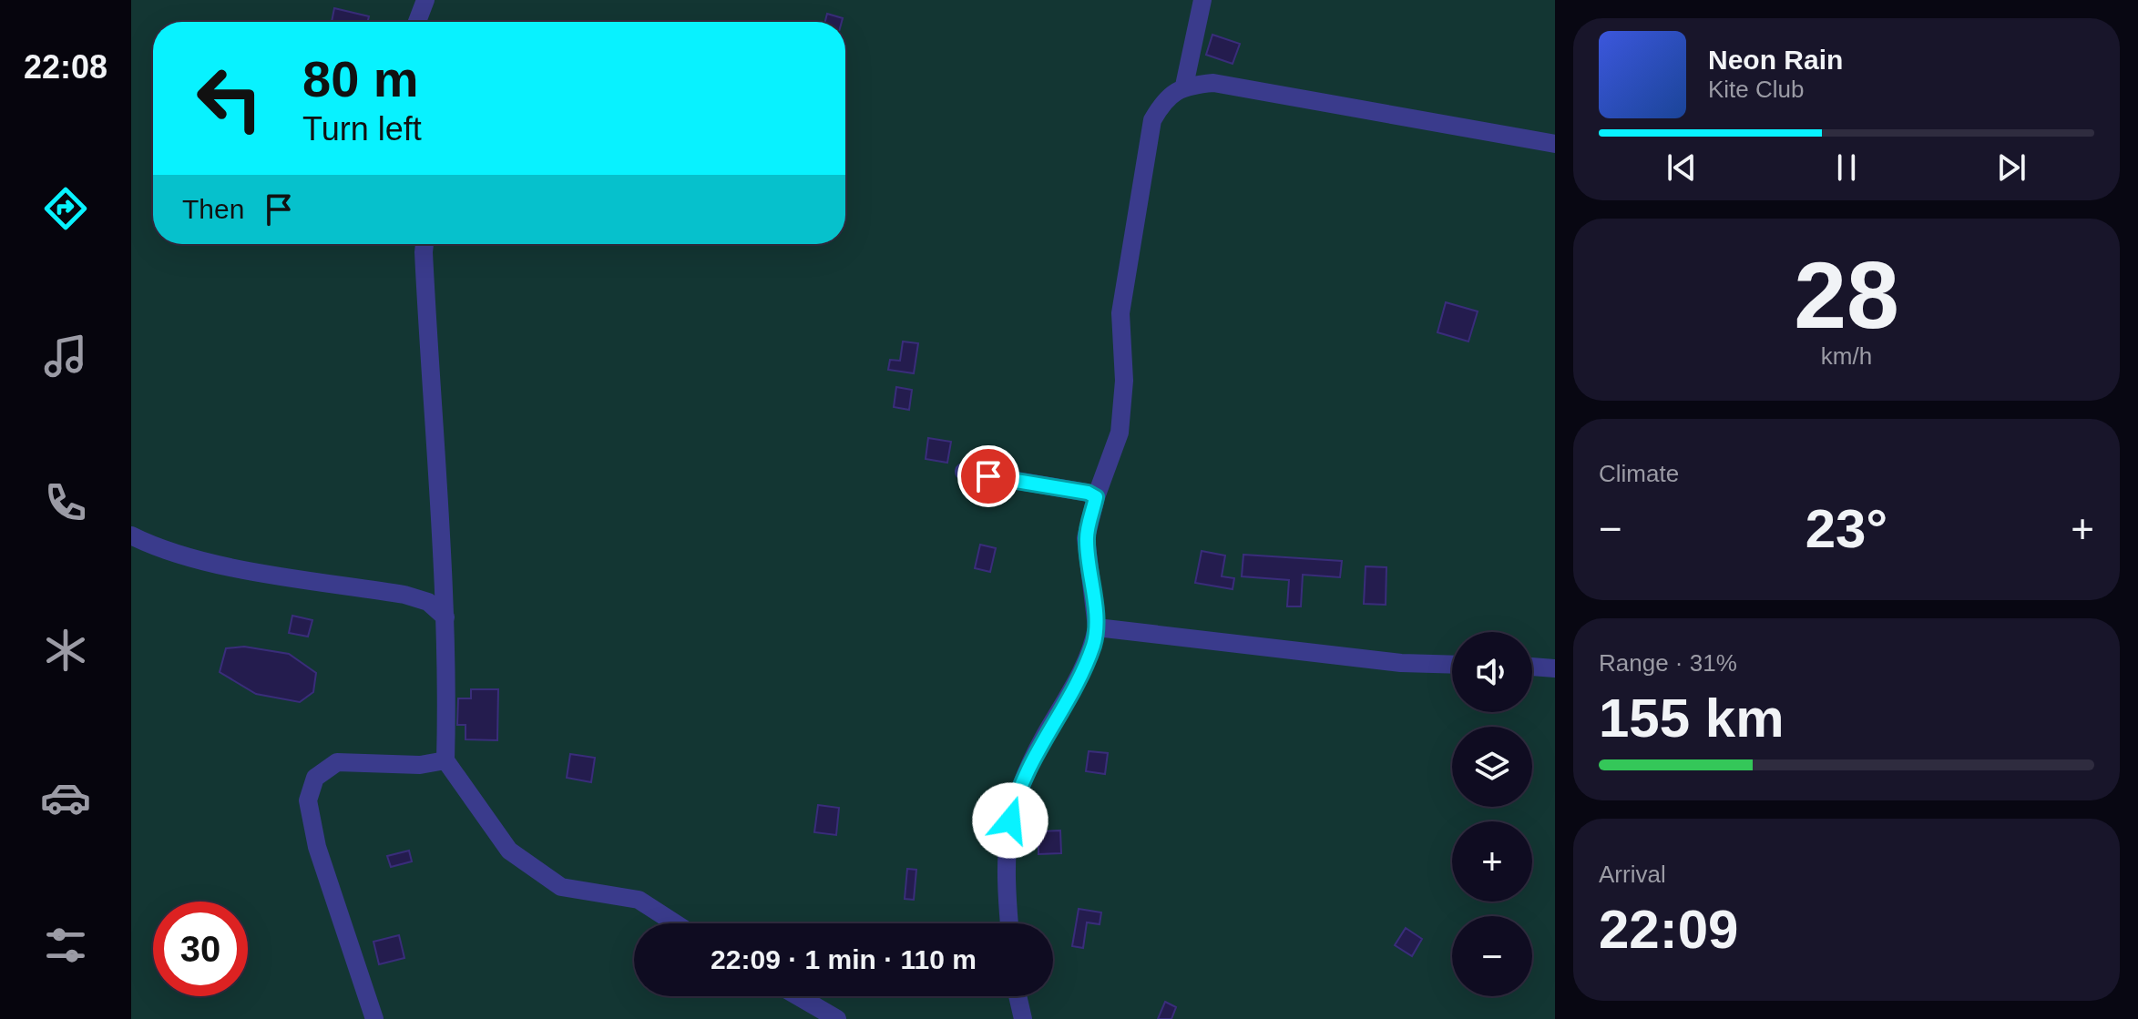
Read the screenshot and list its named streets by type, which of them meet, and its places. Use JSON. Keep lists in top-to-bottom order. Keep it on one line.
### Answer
{"page":{"tabs":"22:08","turn":["80 m","Turn left"],"song":["Neon Rain","Kite Club"],"then":"Then","tile":[["28","km/h"],"Climate",["Range · 31%","155 km"],["Arrival","22:09"]],"heat":["−","23°","+"],"map_buttons":["+","−"],"limit":"30","trip":"22:09 · 1 min · 110 m"}}
